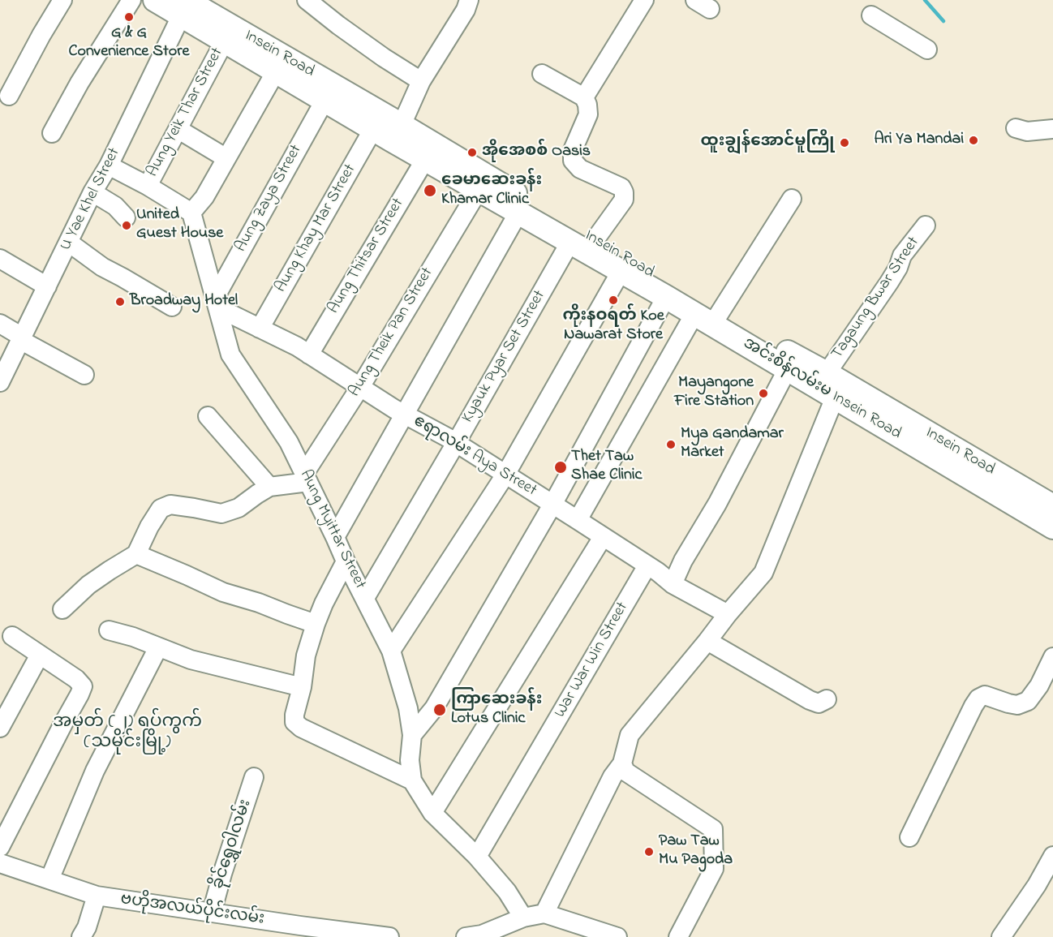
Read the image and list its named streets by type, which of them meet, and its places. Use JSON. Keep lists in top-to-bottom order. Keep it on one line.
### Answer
{"streets":{"main road":["Insein Road","အင်းစိန်လမ်းမ Insein Road"],"street":["Aung Yeik Thar Street","Aung Zaya Street","U Yae Khel Street","Aung Khay Mar Street","Aung Thitsar Street","Tagaung Bwar Street","Aung Theik Pan Street","Kyauk Pyar Set Street","ဧရာလမ်း Aya Street","Aung Myittar Street","War War Win Street","ခိုင်ရွှေဝါလမ်း","ဗဟိုအလယ်ပိုင်းလမ်း"]},"crossings":[["Insein Road","Aung Yeik Thar Street"],["Insein Road","Aung Zaya Street"],["Insein Road","U Yae Khel Street"],["Insein Road","Aung Khay Mar Street"],["Insein Road","Aung Thitsar Street"],["Insein Road","Tagaung Bwar Street"],["Insein Road","Aung Theik Pan Street"],["Insein Road","Kyauk Pyar Set Street"],["Insein Road","အင်းစိန်လမ်းမ Insein Road"],["Aung Zaya Street","ဧရာလမ်း Aya Street"],["Aung Zaya Street","Aung Myittar Street"],["Aung Khay Mar Street","ဧရာလမ်း Aya Street"],["Aung Thitsar Street","ဧရာလမ်း Aya Street"],["Aung Theik Pan Street","ဧရာလမ်း Aya Street"],["Aung Theik Pan Street","Aung Myittar Street"],["Kyauk Pyar Set Street","ဧရာလမ်း Aya Street"],["Kyauk Pyar Set Street","Aung Myittar Street"],["ဧရာလမ်း Aya Street","Aung Myittar Street"],["ဧရာလမ်း Aya Street","War War Win Street"],["Aung Myittar Street","War War Win Street"],["ခိုင်ရွှေဝါလမ်း","ဗဟိုအလယ်ပိုင်းလမ်း"]],"districts":["အမှတ် (၂) ရပ်ကွက် (သမိုင်းမြို့)"],"places":["G & G Convenience Store","Ari Ya Mandai","ထူးချွန်အောင်မူကြို","အိုအေစစ် Oasis","ခေမာဆေးခန်း Khamar Clinic","United Guest House","ကိုးနဝရတ် Koe Nawarat Store","Broadway Hotel","Mayangone Fire Station","Mya Gandamar Market","Thet Taw Shae Clinic","ကြာဆေးခန်း Lotus Clinic","Paw Taw Mu Pagoda"]}
